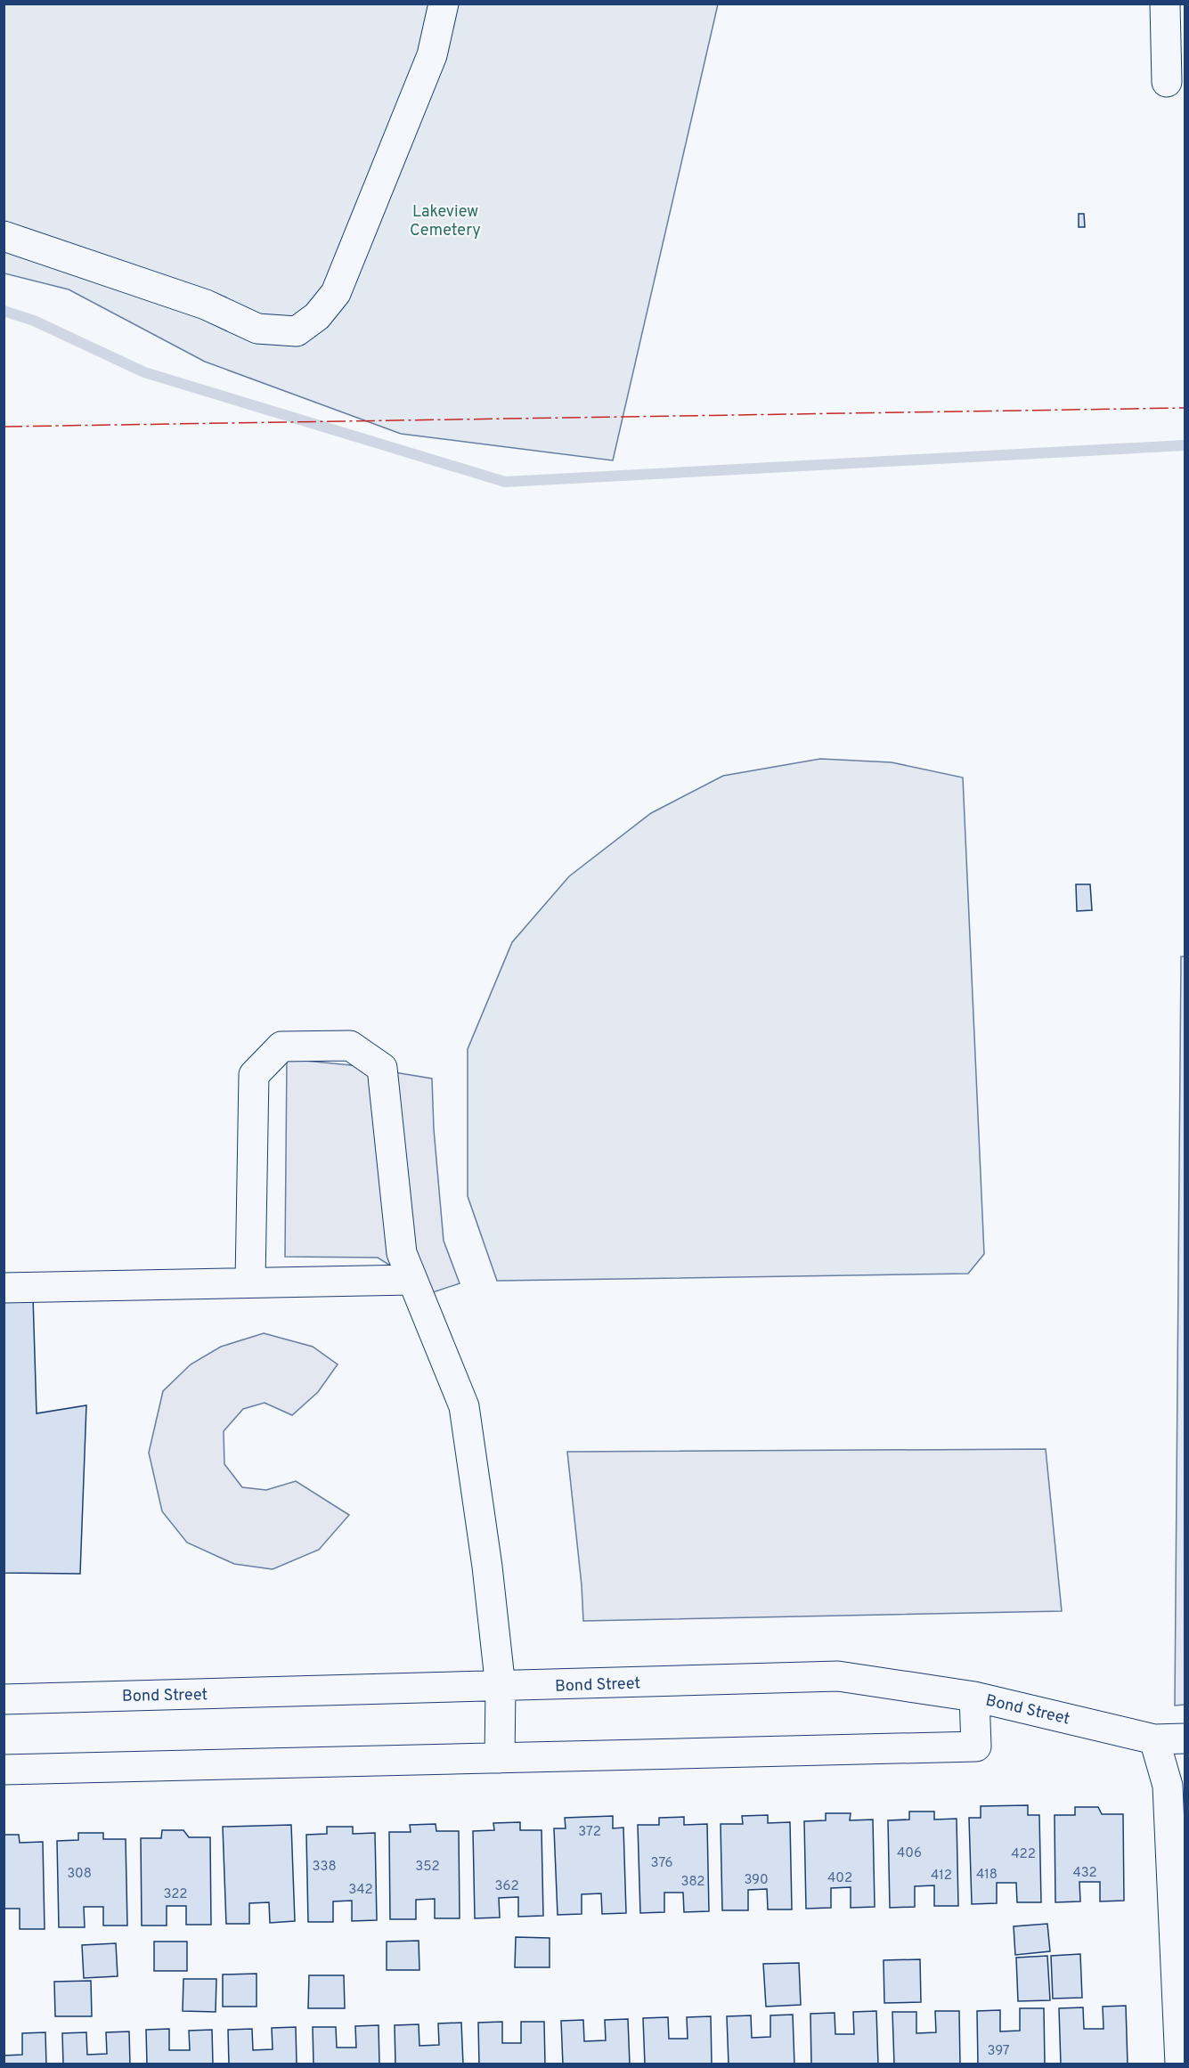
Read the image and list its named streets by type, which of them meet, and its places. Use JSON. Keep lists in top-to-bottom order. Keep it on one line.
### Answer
{"streets":{"street":["Bond Street"]},"parks":["Lakeview Cemetery"],"house_numbers":["372","406","422","376","338","352","432","308","418","412","402","390","382","362","342","322","397"]}
